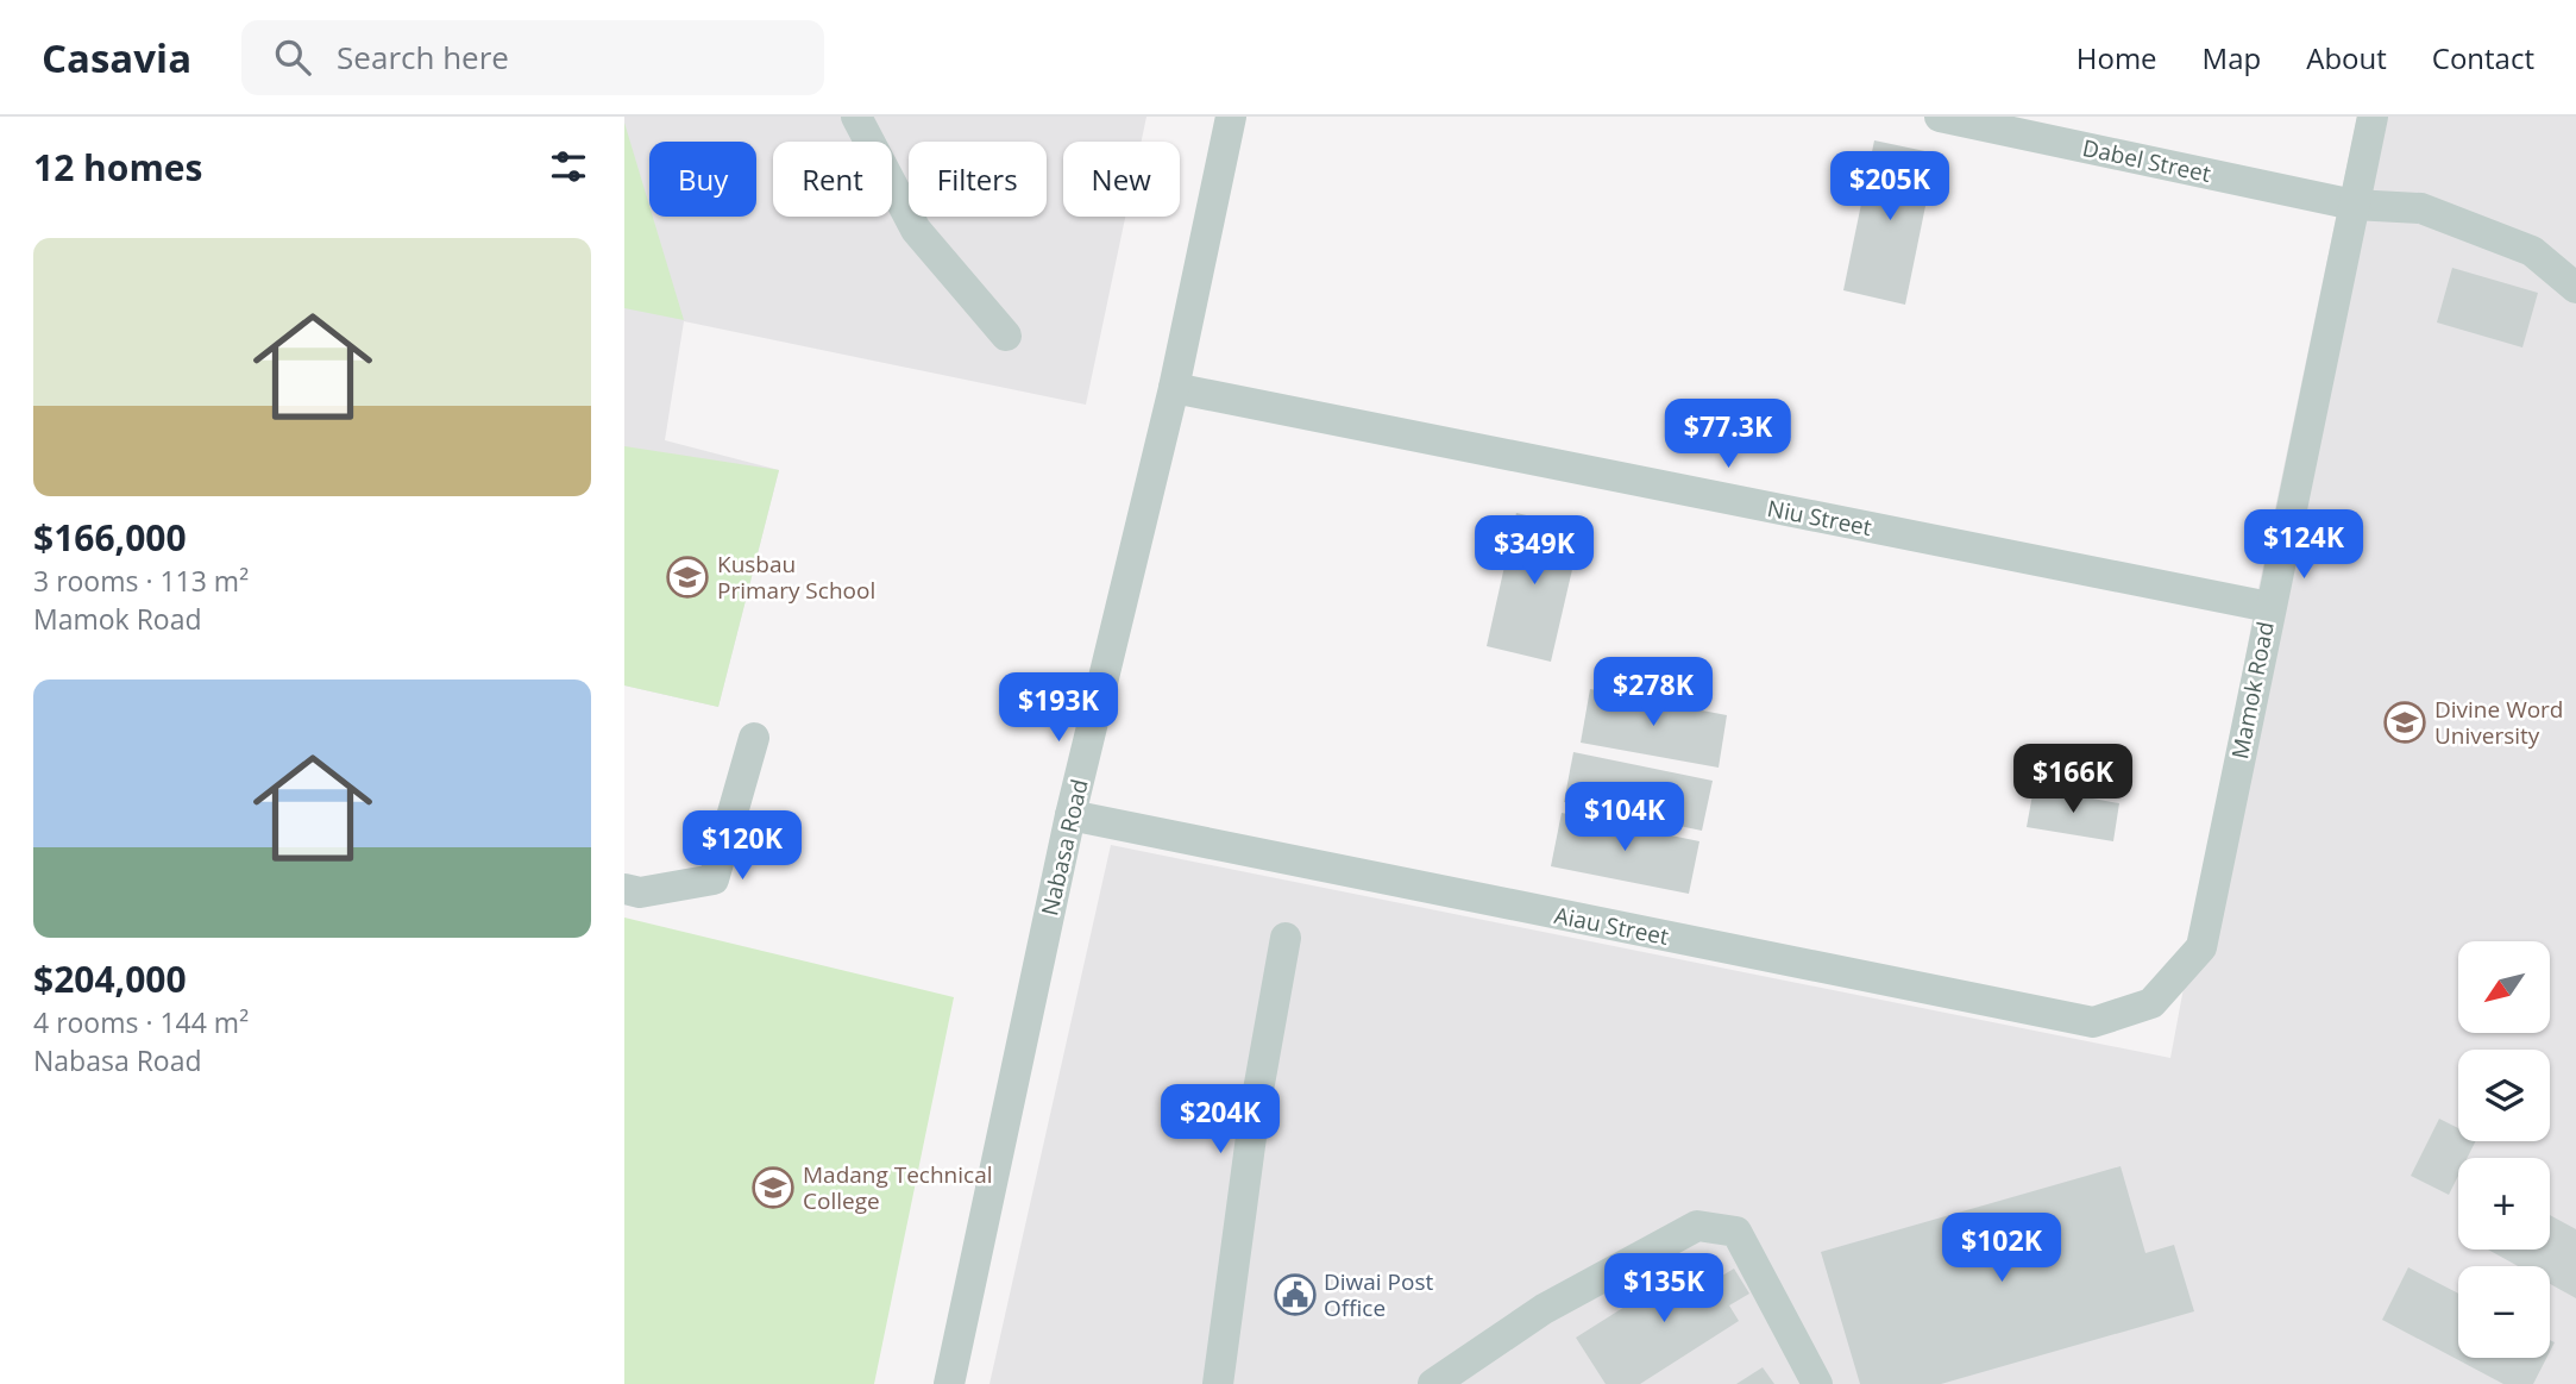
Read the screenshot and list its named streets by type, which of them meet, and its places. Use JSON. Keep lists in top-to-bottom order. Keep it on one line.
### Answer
{"streets":{"street":["Dabel Street","Niu Street","Mamok Road","Nabasa Road","Aiau Street"]},"crossings":[["Dabel Street","Mamok Road"],["Niu Street","Mamok Road"],["Niu Street","Nabasa Road"],["Mamok Road","Aiau Street"],["Nabasa Road","Aiau Street"]],"places":{"school or university":["Kusbau Primary School","Divine Word University","Madang Technical College"],"public building":["Diwai Post Office"]},"north":"bottom left","page":{"header":"Casavia","search":"Search here","nav":["Home","Map","About","Contact"],"heading":"12 homes","chip":["Buy","Rent","Filters","New"],"price":["$205K","$77.3K","$124K","$349K","$278K","$193K","$166K","$104K","$120K","$204K","$102K","$135K"],"list":[{"name":"$166,000","note":"3 rooms · 113 m² · Mamok Road"},{"name":"$204,000","note":"4 rooms · 144 m² · Nabasa Road"}],"map_buttons":["+","−"]}}
